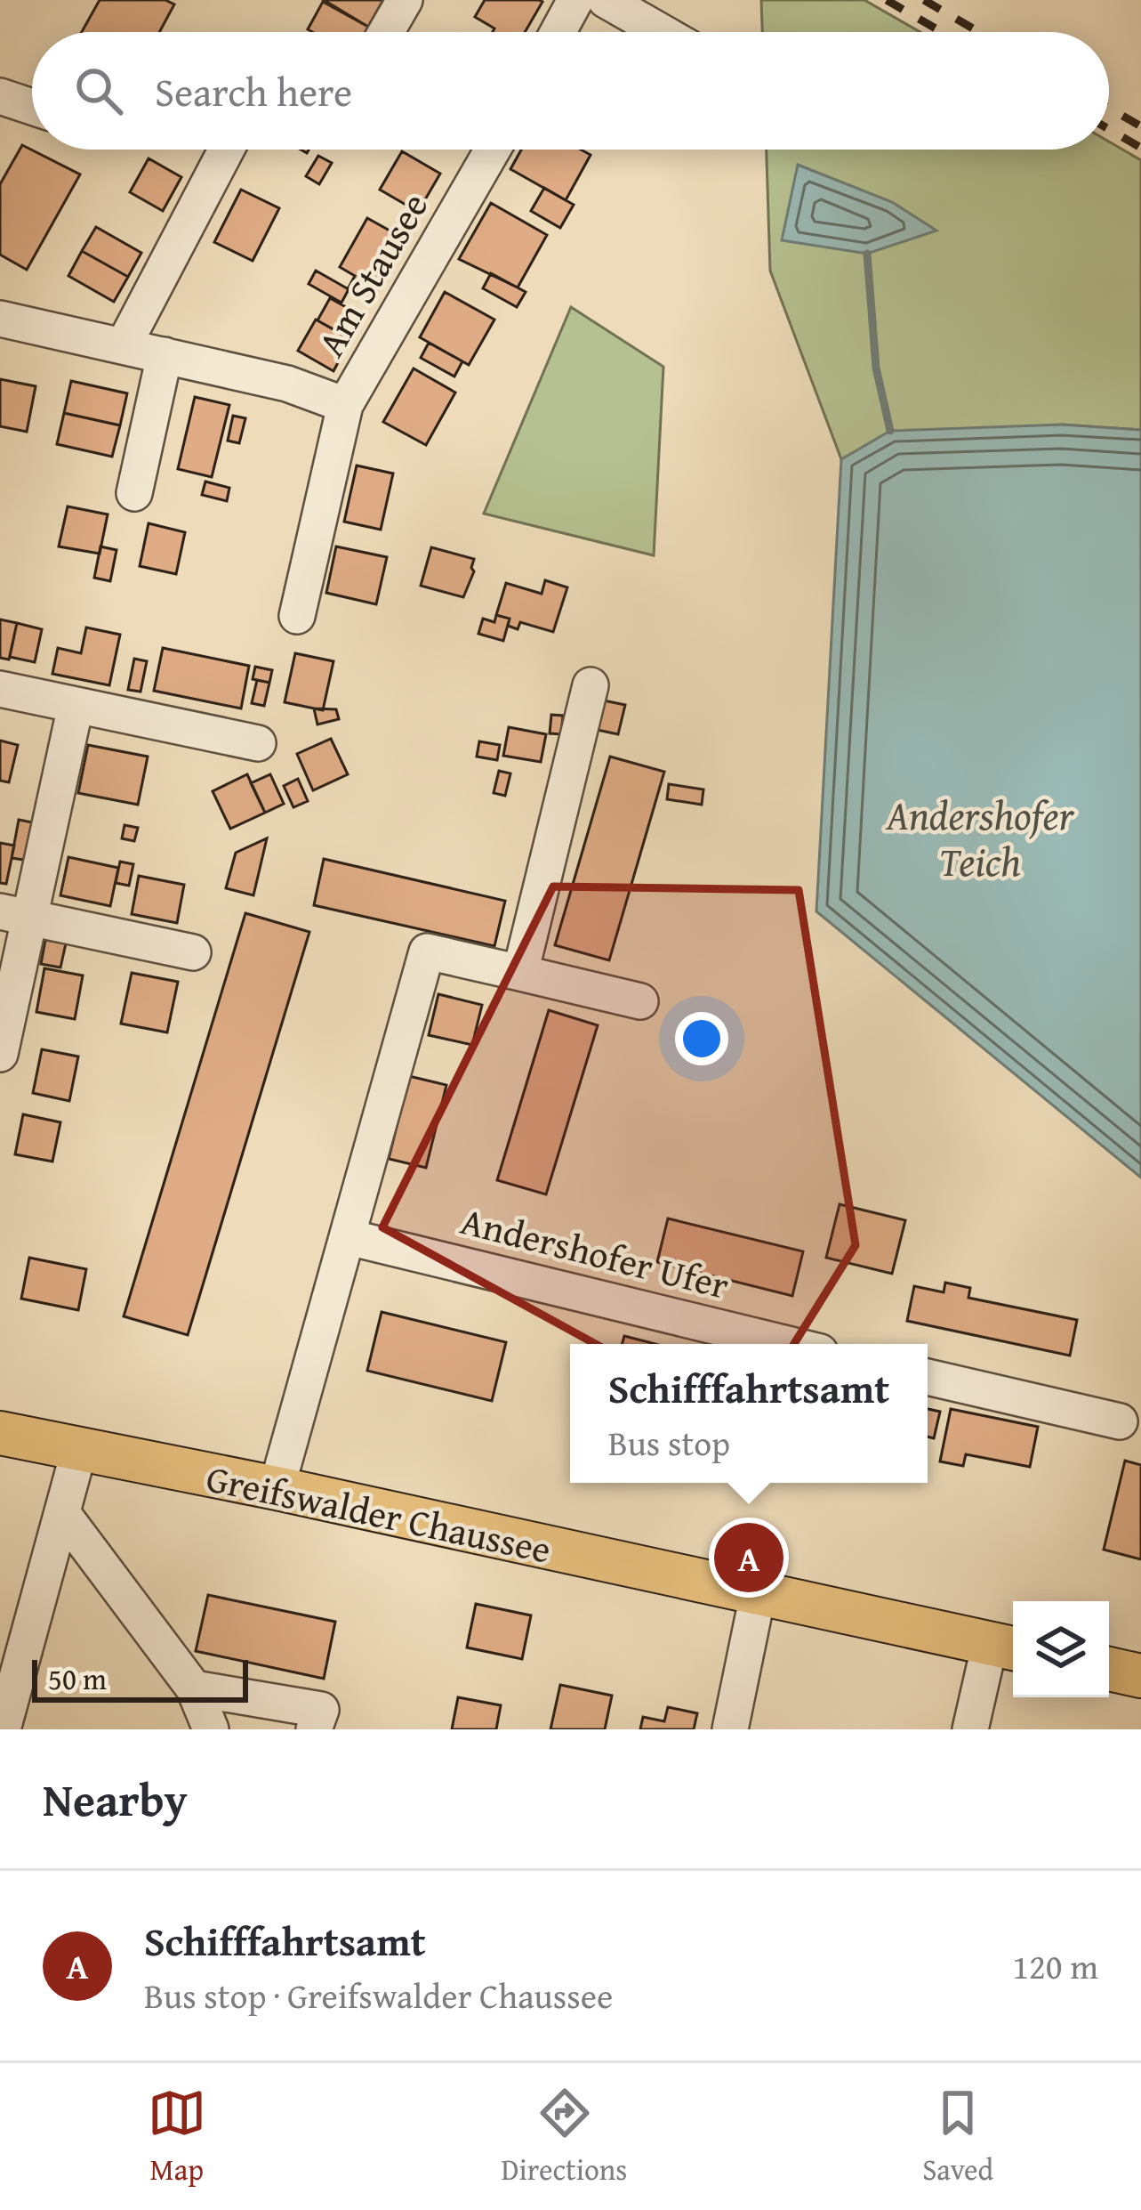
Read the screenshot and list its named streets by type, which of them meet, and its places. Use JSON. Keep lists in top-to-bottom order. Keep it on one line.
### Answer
{"streets":{"main road":["Greifswalder Chaussee"],"street":["Am Stausee","Andershofer Ufer"]},"water":["Andershofer Teich"],"scale_bar":"50 m","page":{"search":"Search here","popup":["Schifffahrtsamt","Bus stop"],"pins":"A","scale":"50 m","heading":"Nearby","list":[{"mark":"A","name":"Schifffahrtsamt","note":"Bus stop · Greifswalder Chaussee","value":"120 m"}],"nav":["Map","Directions","Saved"]}}
